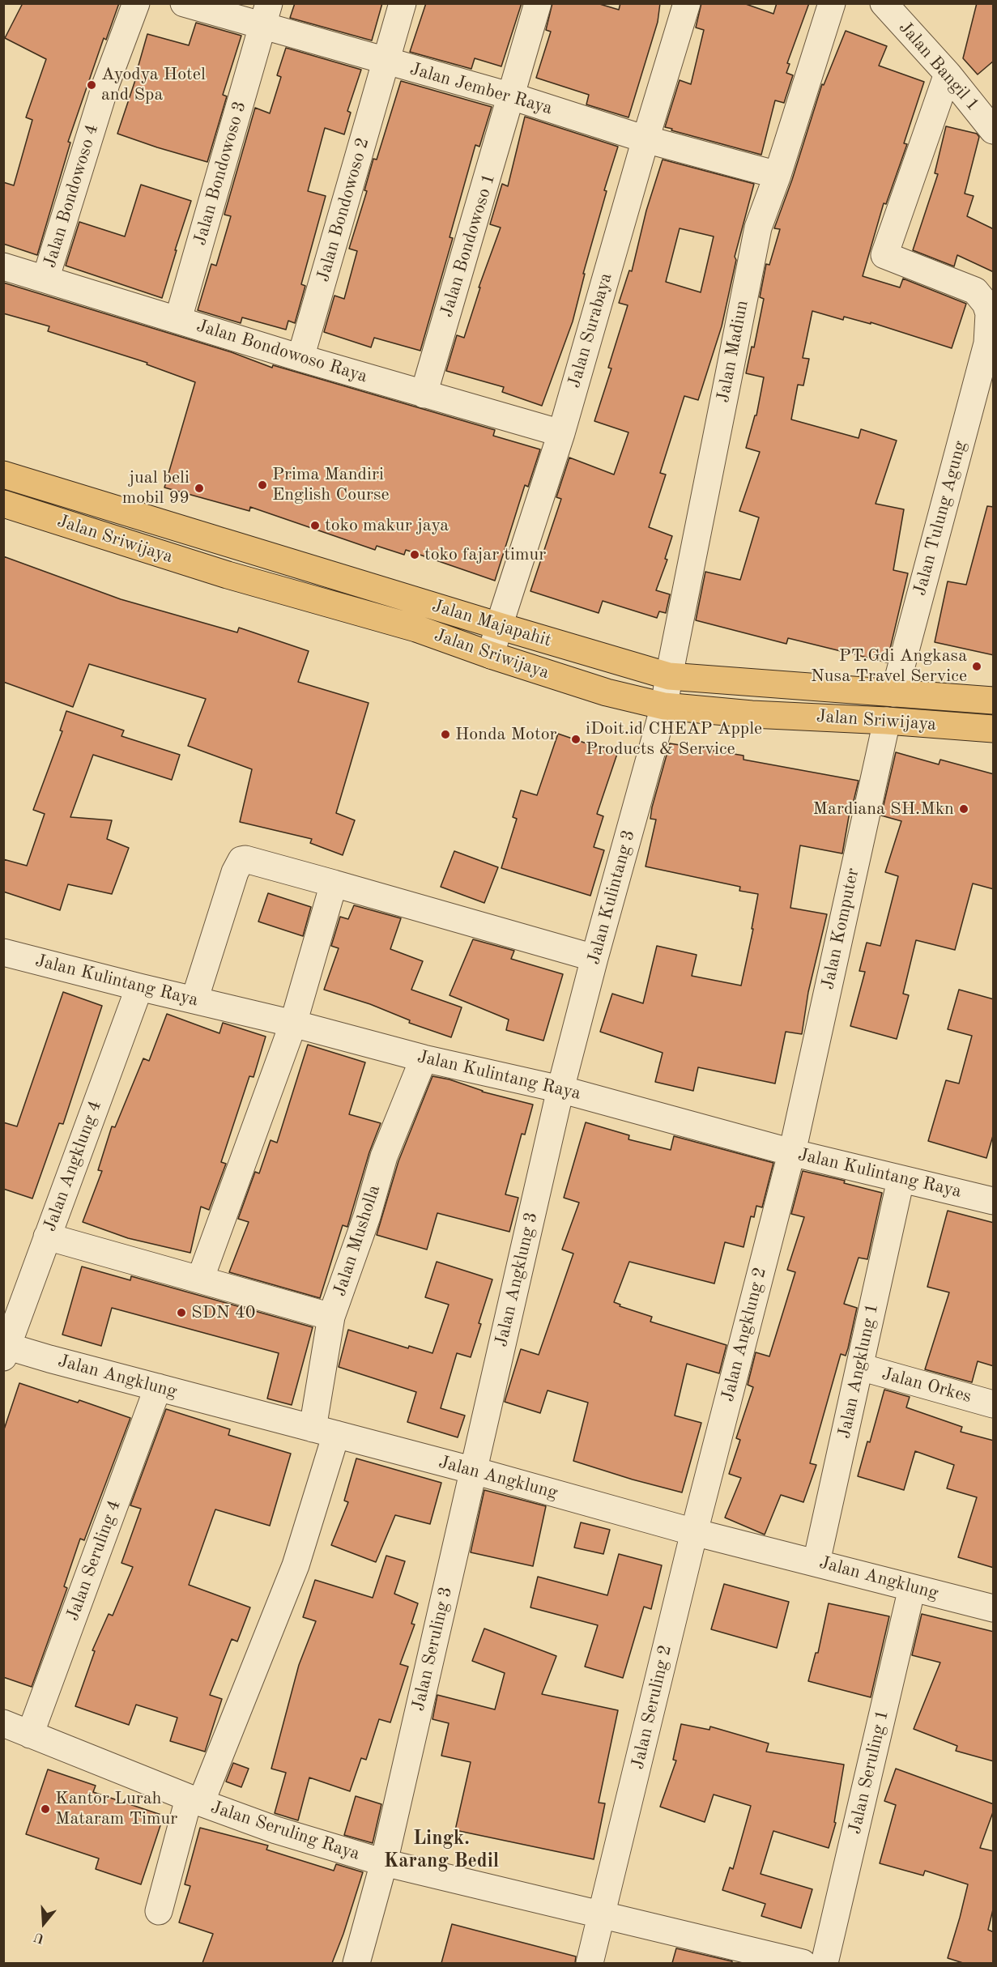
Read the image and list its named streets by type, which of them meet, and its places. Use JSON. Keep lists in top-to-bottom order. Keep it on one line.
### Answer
{"streets":{"main road":["Jalan Sriwijaya","Jalan Majapahit"],"street":["Jalan Bangil 1","Jalan Jember Raya","Jalan Bondowoso 3","Jalan Bondowoso 4","Jalan Bondowoso 2","Jalan Bondowoso 1","Jalan Surabaya","Jalan Bondowoso Raya","Jalan Madiun","Jalan Tulung Agung","Jalan Kulintang 3","Jalan Komputer","Jalan Kulintang Raya","Jalan Angklung 4","Jalan Musholla","Jalan Angklung 3","Jalan Angklung 2","Jalan Angklung 1","Jalan Angklung","Jalan Orkes","Jalan Seruling 4","Jalan Seruling 3","Jalan Seruling 2","Jalan Seruling 1","Jalan Seruling Raya"]},"crossings":[["Jalan Bangil 1","Jalan Tulung Agung"],["Jalan Jember Raya","Jalan Bondowoso 3"],["Jalan Jember Raya","Jalan Bondowoso 2"],["Jalan Jember Raya","Jalan Bondowoso 1"],["Jalan Jember Raya","Jalan Surabaya"],["Jalan Jember Raya","Jalan Madiun"],["Jalan Bondowoso 3","Jalan Bondowoso Raya"],["Jalan Bondowoso 4","Jalan Bondowoso Raya"],["Jalan Bondowoso 2","Jalan Bondowoso Raya"],["Jalan Bondowoso 1","Jalan Bondowoso Raya"],["Jalan Surabaya","Jalan Bondowoso Raya"],["Jalan Surabaya","Jalan Sriwijaya"],["Jalan Surabaya","Jalan Majapahit"],["Jalan Madiun","Jalan Sriwijaya"],["Jalan Madiun","Jalan Majapahit"],["Jalan Madiun","Jalan Kulintang 3"],["Jalan Tulung Agung","Jalan Majapahit"],["Jalan Sriwijaya","Jalan Kulintang 3"],["Jalan Sriwijaya","Jalan Komputer"],["Jalan Kulintang 3","Jalan Kulintang Raya"],["Jalan Kulintang 3","Jalan Angklung 3"],["Jalan Komputer","Jalan Kulintang Raya"],["Jalan Komputer","Jalan Angklung 2"],["Jalan Kulintang Raya","Jalan Angklung 4"],["Jalan Kulintang Raya","Jalan Musholla"],["Jalan Kulintang Raya","Jalan Angklung 3"],["Jalan Kulintang Raya","Jalan Angklung 2"],["Jalan Kulintang Raya","Jalan Angklung 1"],["Jalan Angklung 4","Jalan Angklung"],["Jalan Musholla","Jalan Angklung"],["Jalan Musholla","Jalan Seruling Raya"],["Jalan Angklung 3","Jalan Angklung"],["Jalan Angklung 3","Jalan Seruling 3"],["Jalan Angklung 2","Jalan Angklung"],["Jalan Angklung 2","Jalan Seruling 2"],["Jalan Angklung 1","Jalan Angklung"],["Jalan Angklung 1","Jalan Orkes"],["Jalan Angklung","Jalan Seruling 4"],["Jalan Angklung","Jalan Seruling 3"],["Jalan Angklung","Jalan Seruling 2"],["Jalan Angklung","Jalan Seruling 1"],["Jalan Seruling 4","Jalan Seruling Raya"],["Jalan Seruling 3","Jalan Seruling Raya"],["Jalan Seruling 2","Jalan Seruling Raya"],["Jalan Seruling 1","Jalan Seruling Raya"]],"districts":["Lingk. Karang Bedil"],"places":["Ayodya Hotel and Spa","Prima Mandiri English Course","jual beli mobil 99","toko makur jaya","toko fajar timur","PT.Gdi Angkasa Nusa Travel Service","Honda Motor","iDoit.id CHEAP Apple Products & Service","Mardiana SH.Mkn","SDN 40","Kantor Lurah Mataram Timur"],"north":"bottom"}
